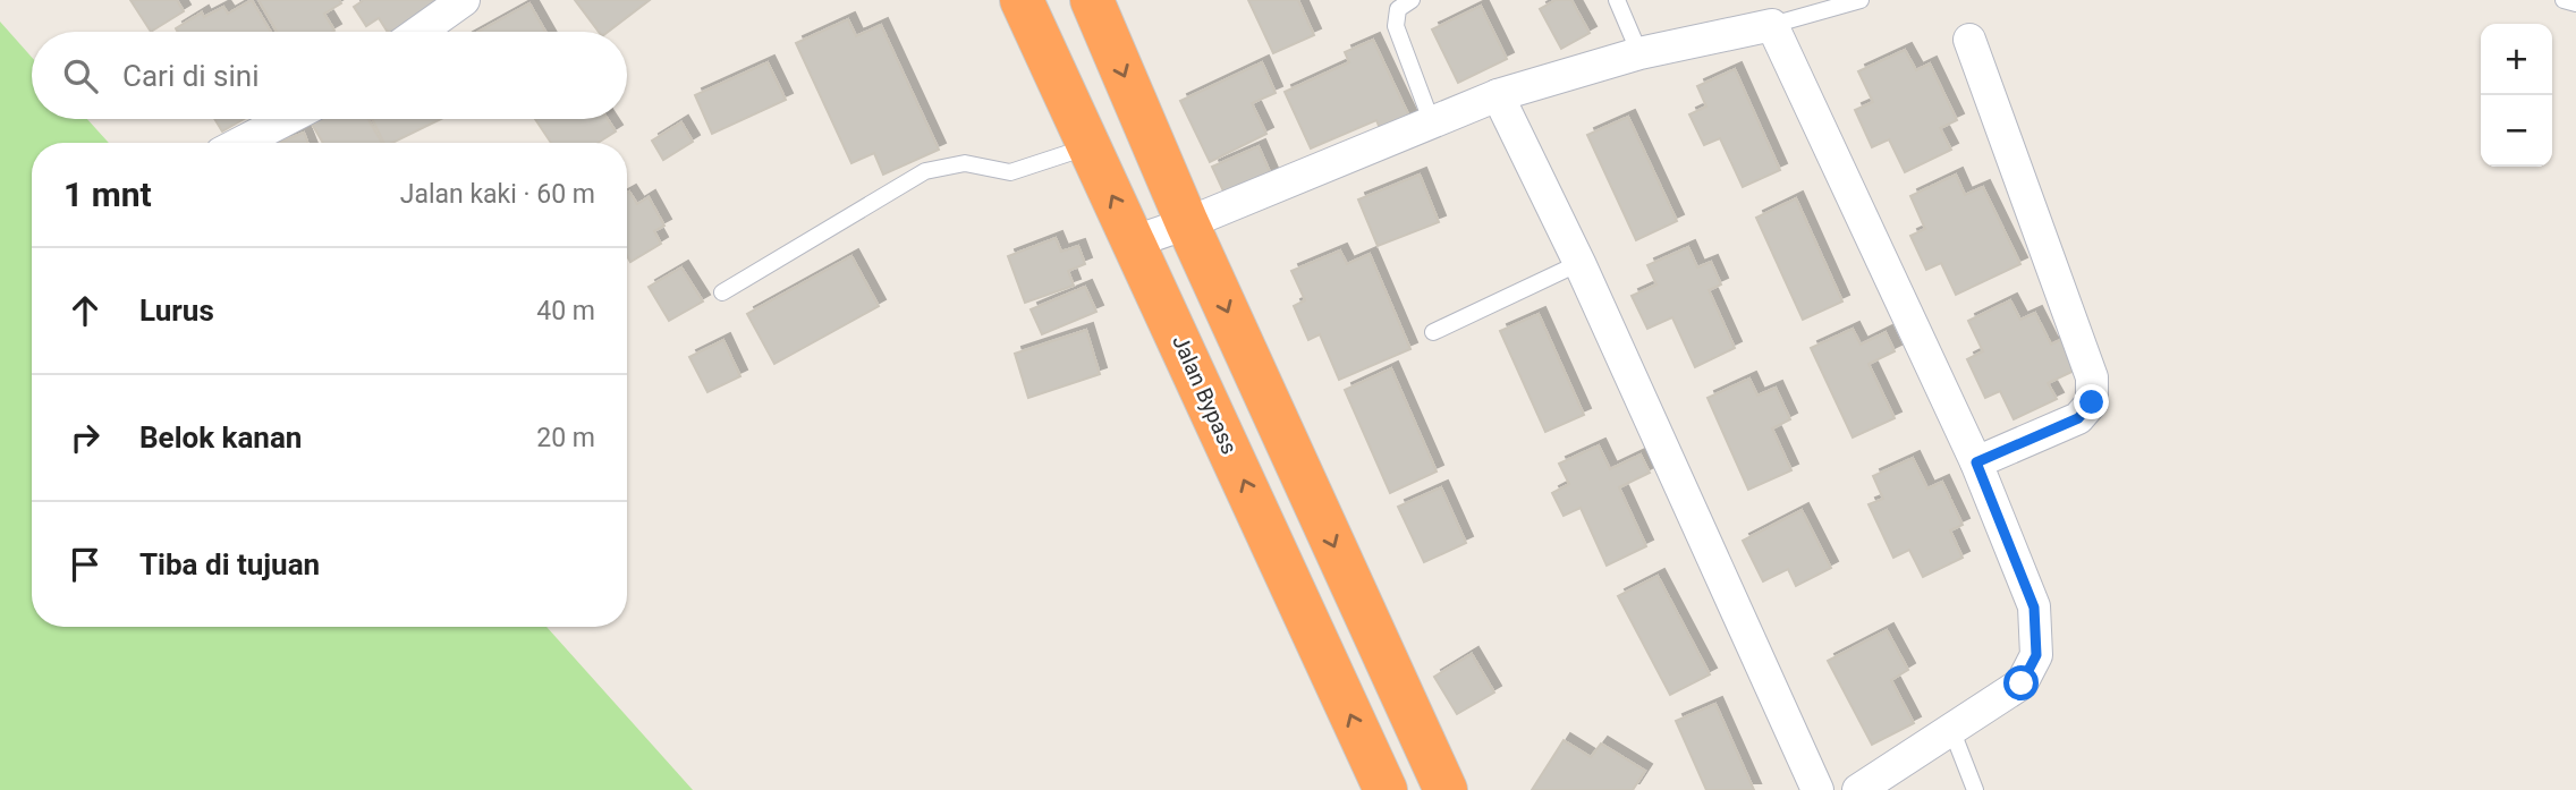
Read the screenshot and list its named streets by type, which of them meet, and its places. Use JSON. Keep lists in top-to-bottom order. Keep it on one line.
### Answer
{"streets":{"highway":["Jalan Bypass"]},"page":{"map_buttons":["+","−"],"search":"Cari di sini","heading":["1 mnt","Jalan kaki · 60 m"],"list":[["Lurus","40 m"],["Belok kanan","20 m"],"Tiba di tujuan"]}}
